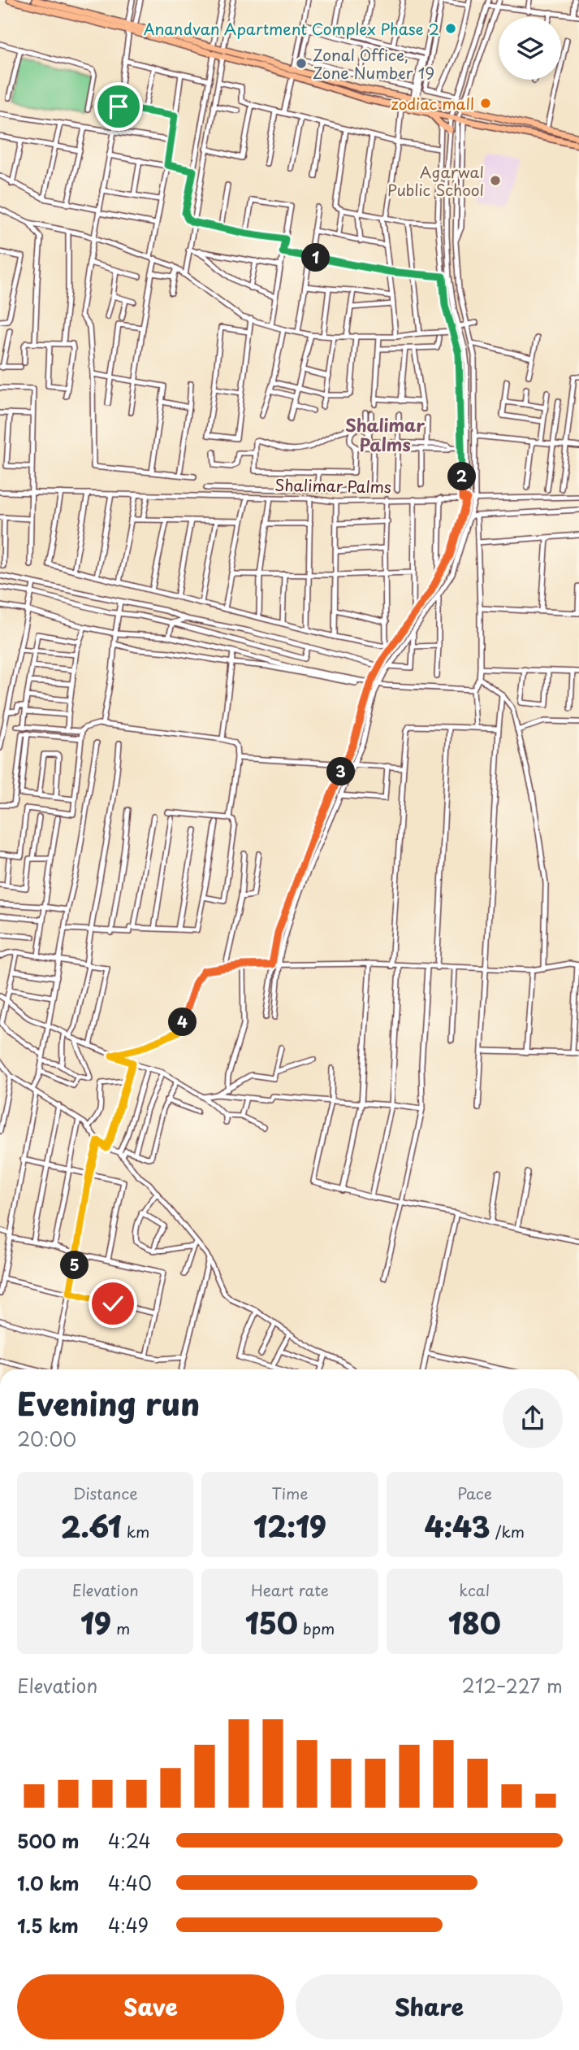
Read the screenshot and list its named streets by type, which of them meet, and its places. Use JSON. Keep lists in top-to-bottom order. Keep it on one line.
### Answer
{"streets":{"street":["Shalimar Palms"]},"districts":["Shalimar Palms"],"places":["Anandvan Apartment Complex Phase 2","Zonal Office, Zone Number 19","zodiac mall","Agarwal Public School"],"page":{"pins":["1","2","3","4","5"],"heading":["Evening run","20:00"],"stats":[["Distance","2.61 km"],["Time","12:19"],["Pace","4:43 /km"],["Elevation","19 m"],["Heart rate","150 bpm"],["kcal","180"]],"chart":["Elevation","212–227 m"],"list":[{"name":"500 m","note":"4:24"},{"name":"1.0 km","note":"4:40"},{"name":"1.5 km","note":"4:49"}],"buttons":["Save","Share"]}}
